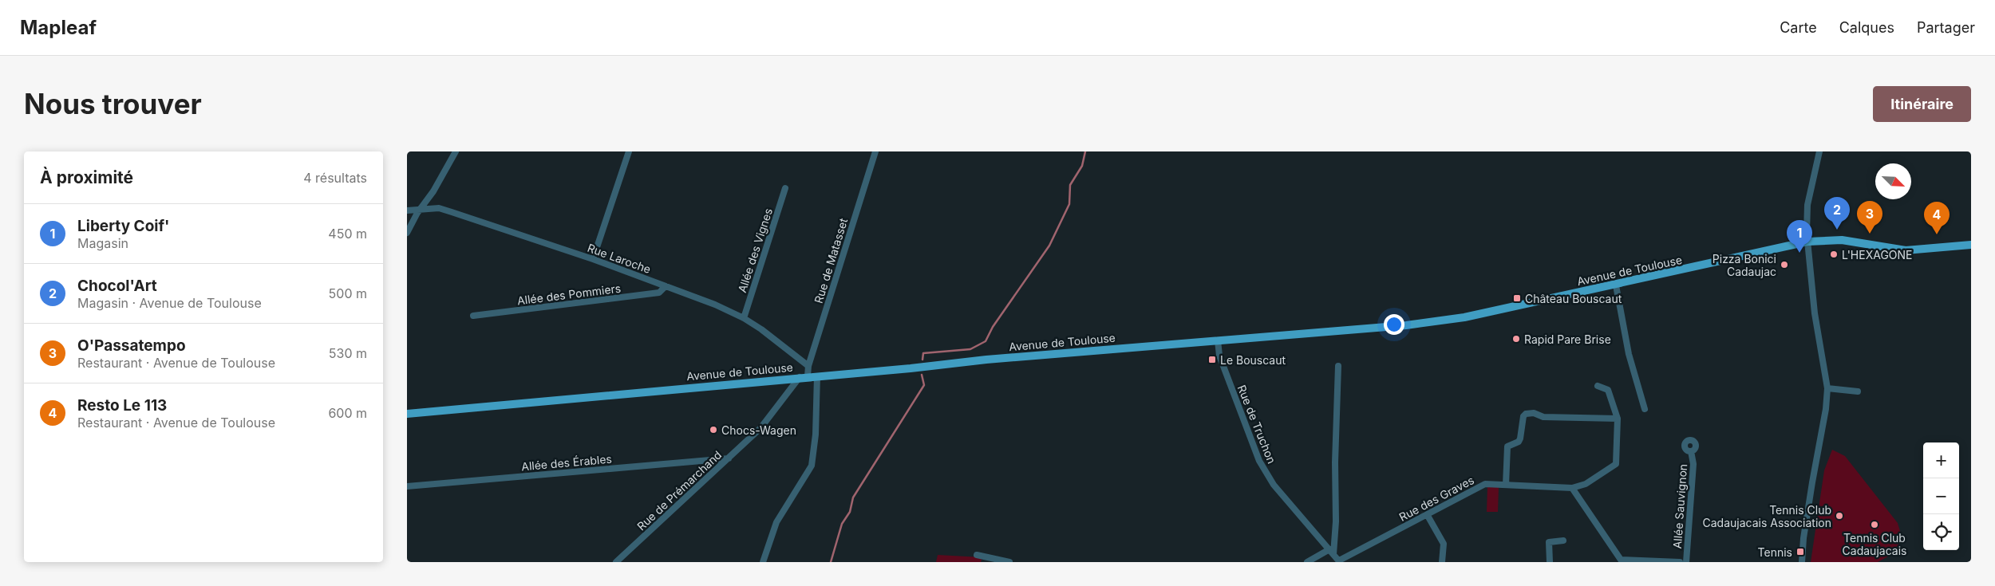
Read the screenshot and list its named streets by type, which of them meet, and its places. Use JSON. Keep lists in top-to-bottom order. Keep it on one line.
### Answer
{"streets":{"main road":["Avenue de Toulouse"],"street":["Allée des Vignes","Rue Laroche","Rue de Matasset","Allée des Pommiers","Rue de Truchon","Allée des Érables","Rue de Prémarchand","Rue des Graves","Allée Sauvignon"]},"crossings":[["Allée des Vignes","Rue Laroche"],["Rue Laroche","Rue de Matasset"],["Rue Laroche","Allée des Pommiers"],["Rue de Matasset","Avenue de Toulouse"],["Rue de Matasset","Rue de Prémarchand"],["Avenue de Toulouse","Rue de Truchon"],["Avenue de Toulouse","Rue de Prémarchand"],["Rue de Truchon","Rue des Graves"],["Allée des Érables","Rue de Prémarchand"]],"places":{"other":["L'HEXAGONE","Pizza Bonici Cadaujac","Rapid Pare Brise","Chocs-Wagen","Tennis Club Cadaujacais Association","Tennis Club Cadaujacais"],"transit":["Château Bouscaut","Le Bouscaut","Tennis"]},"north":"bottom right","page":{"header":"Mapleaf","nav":["Carte","Calques","Partager"],"buttons":"Itinéraire","title":"Nous trouver","heading":["À proximité","4 résultats"],"pins":["2","3","4","1"],"list":[{"mark":"1","name":"Liberty Coif'","note":"Magasin","value":"450 m"},{"mark":"2","name":"Chocol'Art","note":"Magasin · Avenue de Toulouse","value":"500 m"},{"mark":"3","name":"O'Passatempo","note":"Restaurant · Avenue de Toulouse","value":"530 m"},{"mark":"4","name":"Resto Le 113","note":"Restaurant · Avenue de Toulouse","value":"600 m"}],"map_buttons":["+","−"]}}
